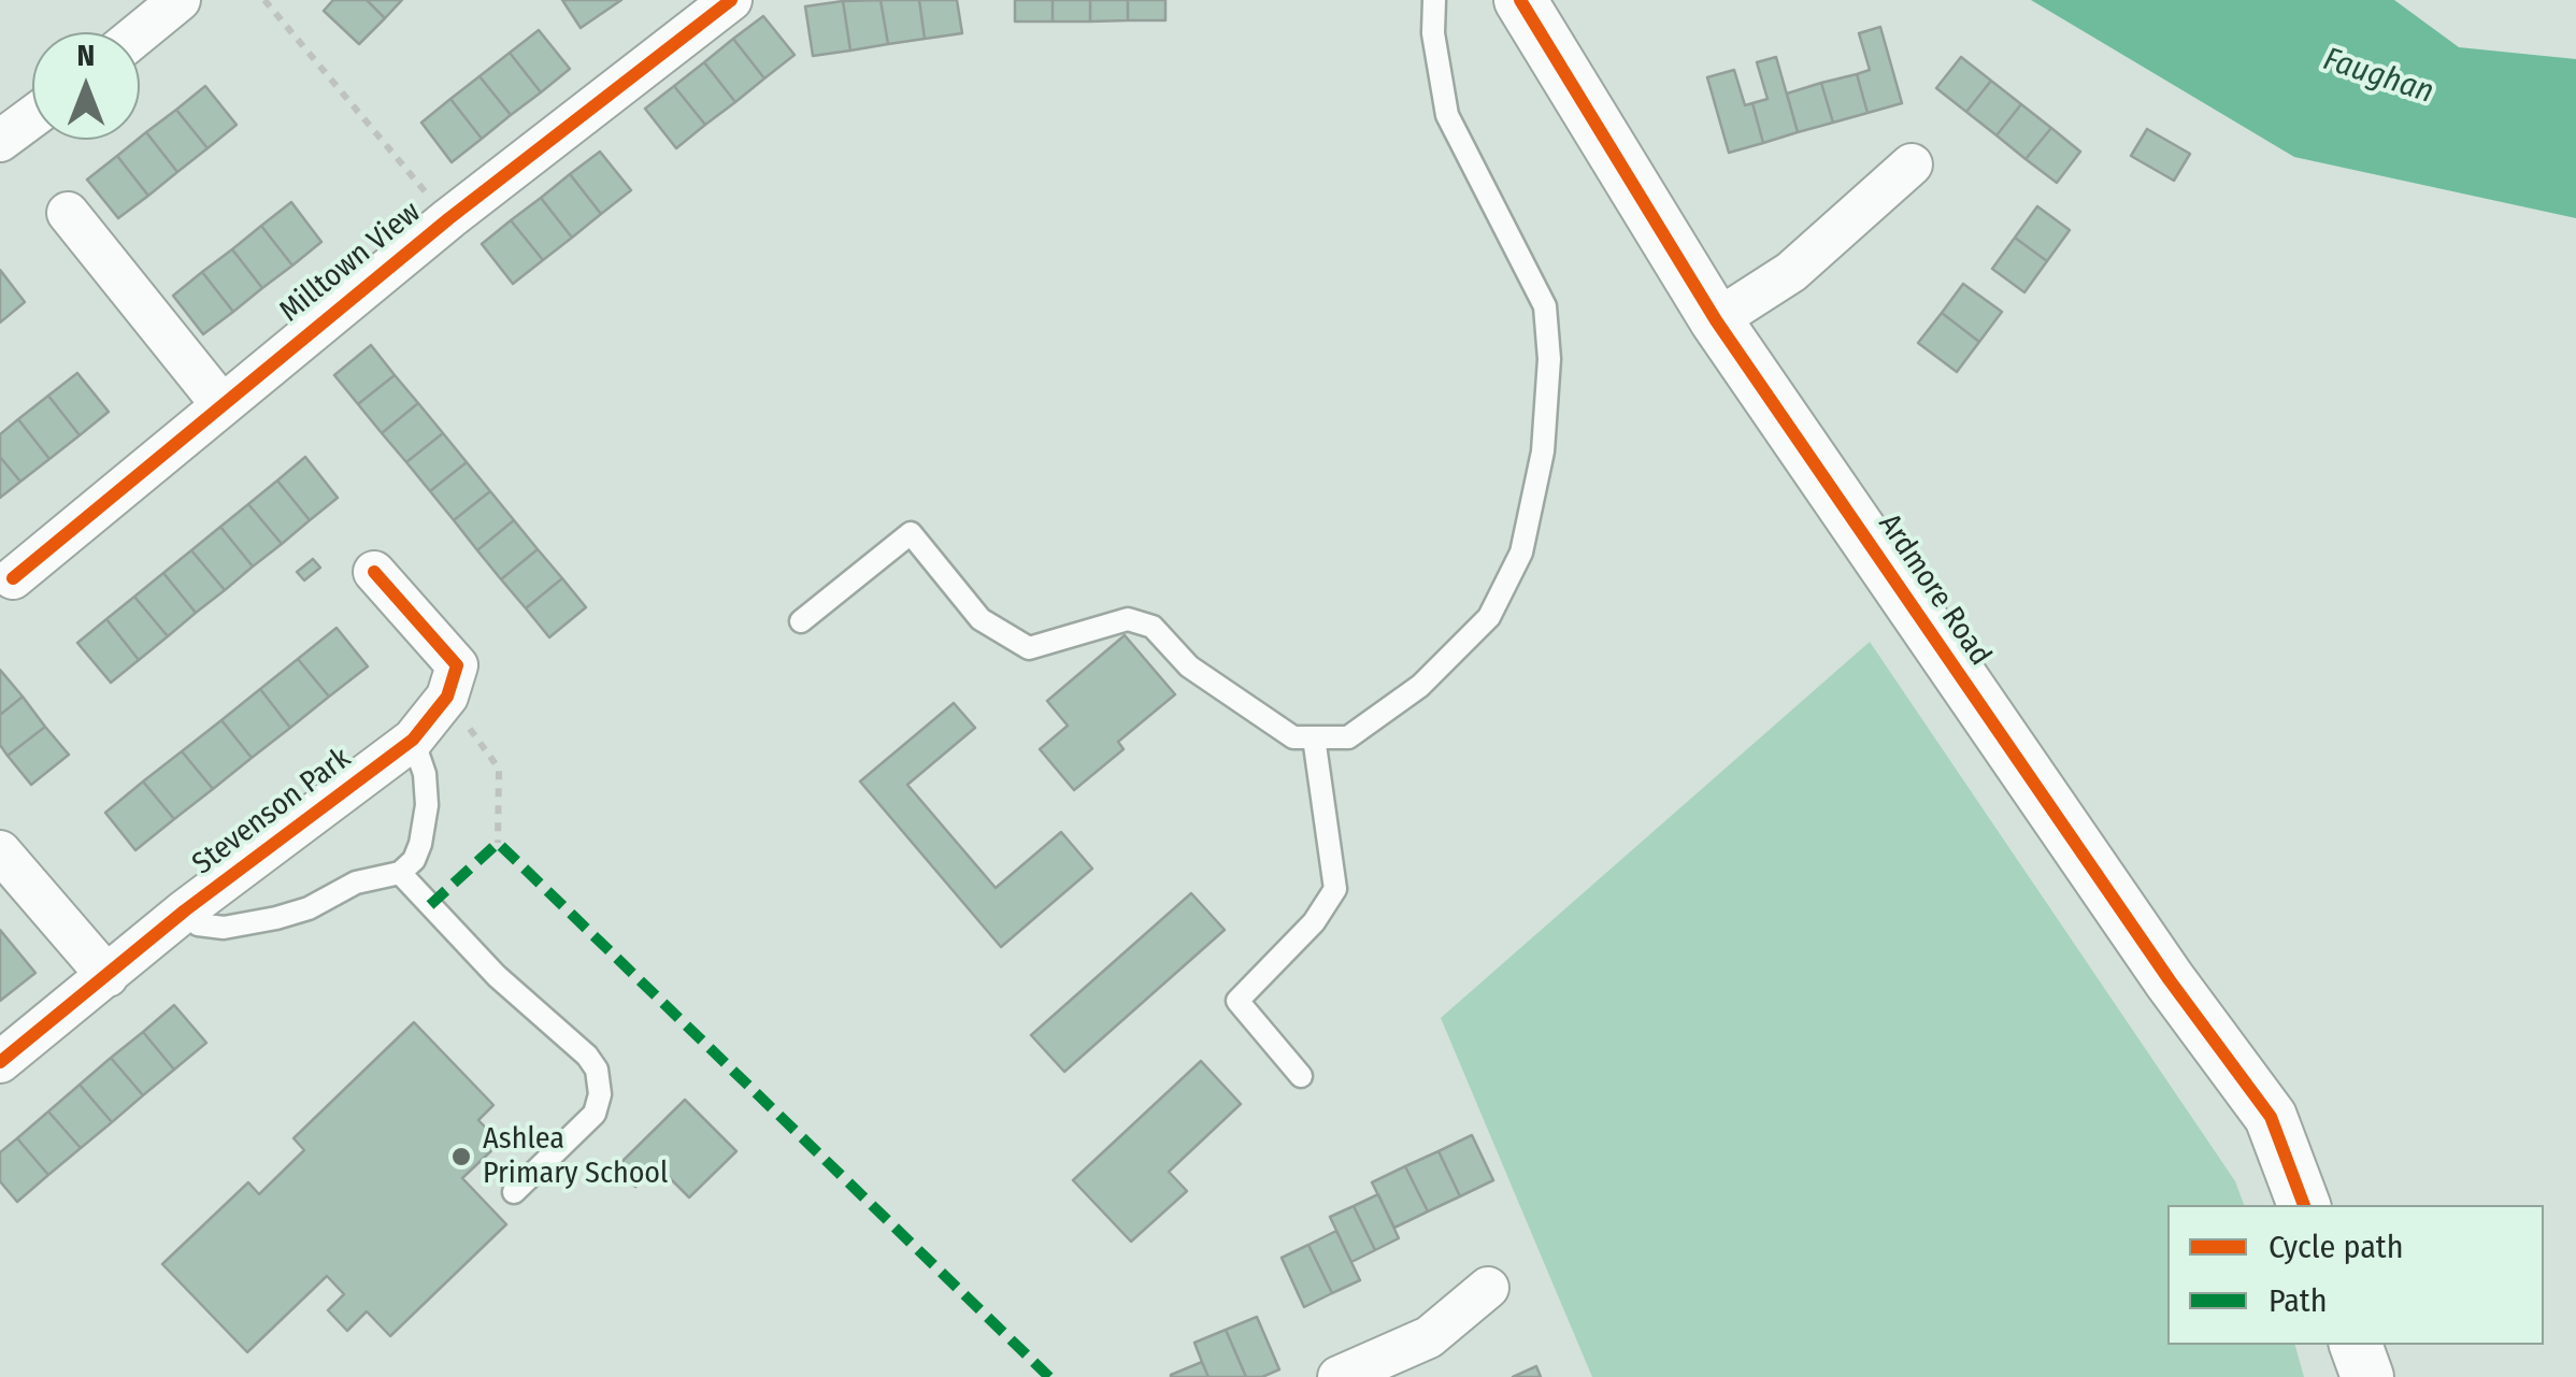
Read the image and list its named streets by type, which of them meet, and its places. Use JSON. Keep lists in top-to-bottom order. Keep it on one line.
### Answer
{"streets":{"street":["Milltown View","Ardmore Road","Stevenson Park"]},"water":["Faughan"],"places":["Ashlea Primary School"],"legend":["Cycle path","Path"],"north":"top"}
